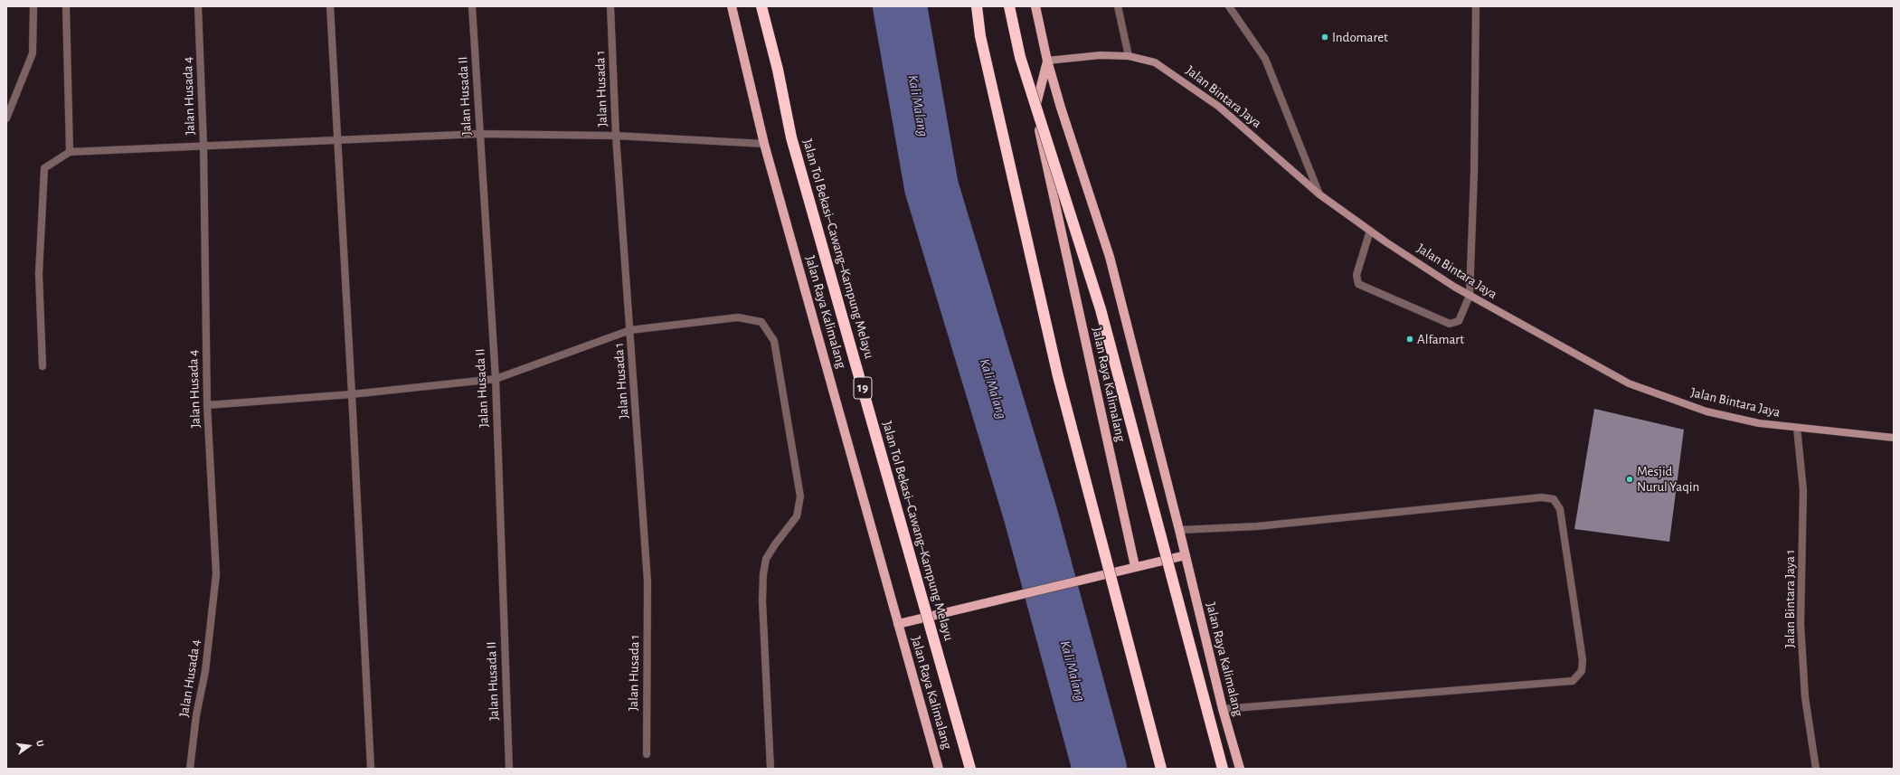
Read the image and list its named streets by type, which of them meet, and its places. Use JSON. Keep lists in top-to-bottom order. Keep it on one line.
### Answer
{"streets":{"highway":["Jalan Tol Bekasi–Cawang–Kampung Melayu","19"],"main road":["Jalan Raya Kalimalang"],"street":["Jalan Husada 1","Jalan Husada 4","Jalan Husada II","Jalan Bintara Jaya","Jalan Bintara Jaya 1"]},"crossings":[["Jalan Bintara Jaya","Jalan Raya Kalimalang"],["Jalan Bintara Jaya","Jalan Bintara Jaya 1"]],"water":["Kali Malang"],"places":["Indomaret","Alfamart","Mesjid Nurul Yaqin"],"north":"right"}
